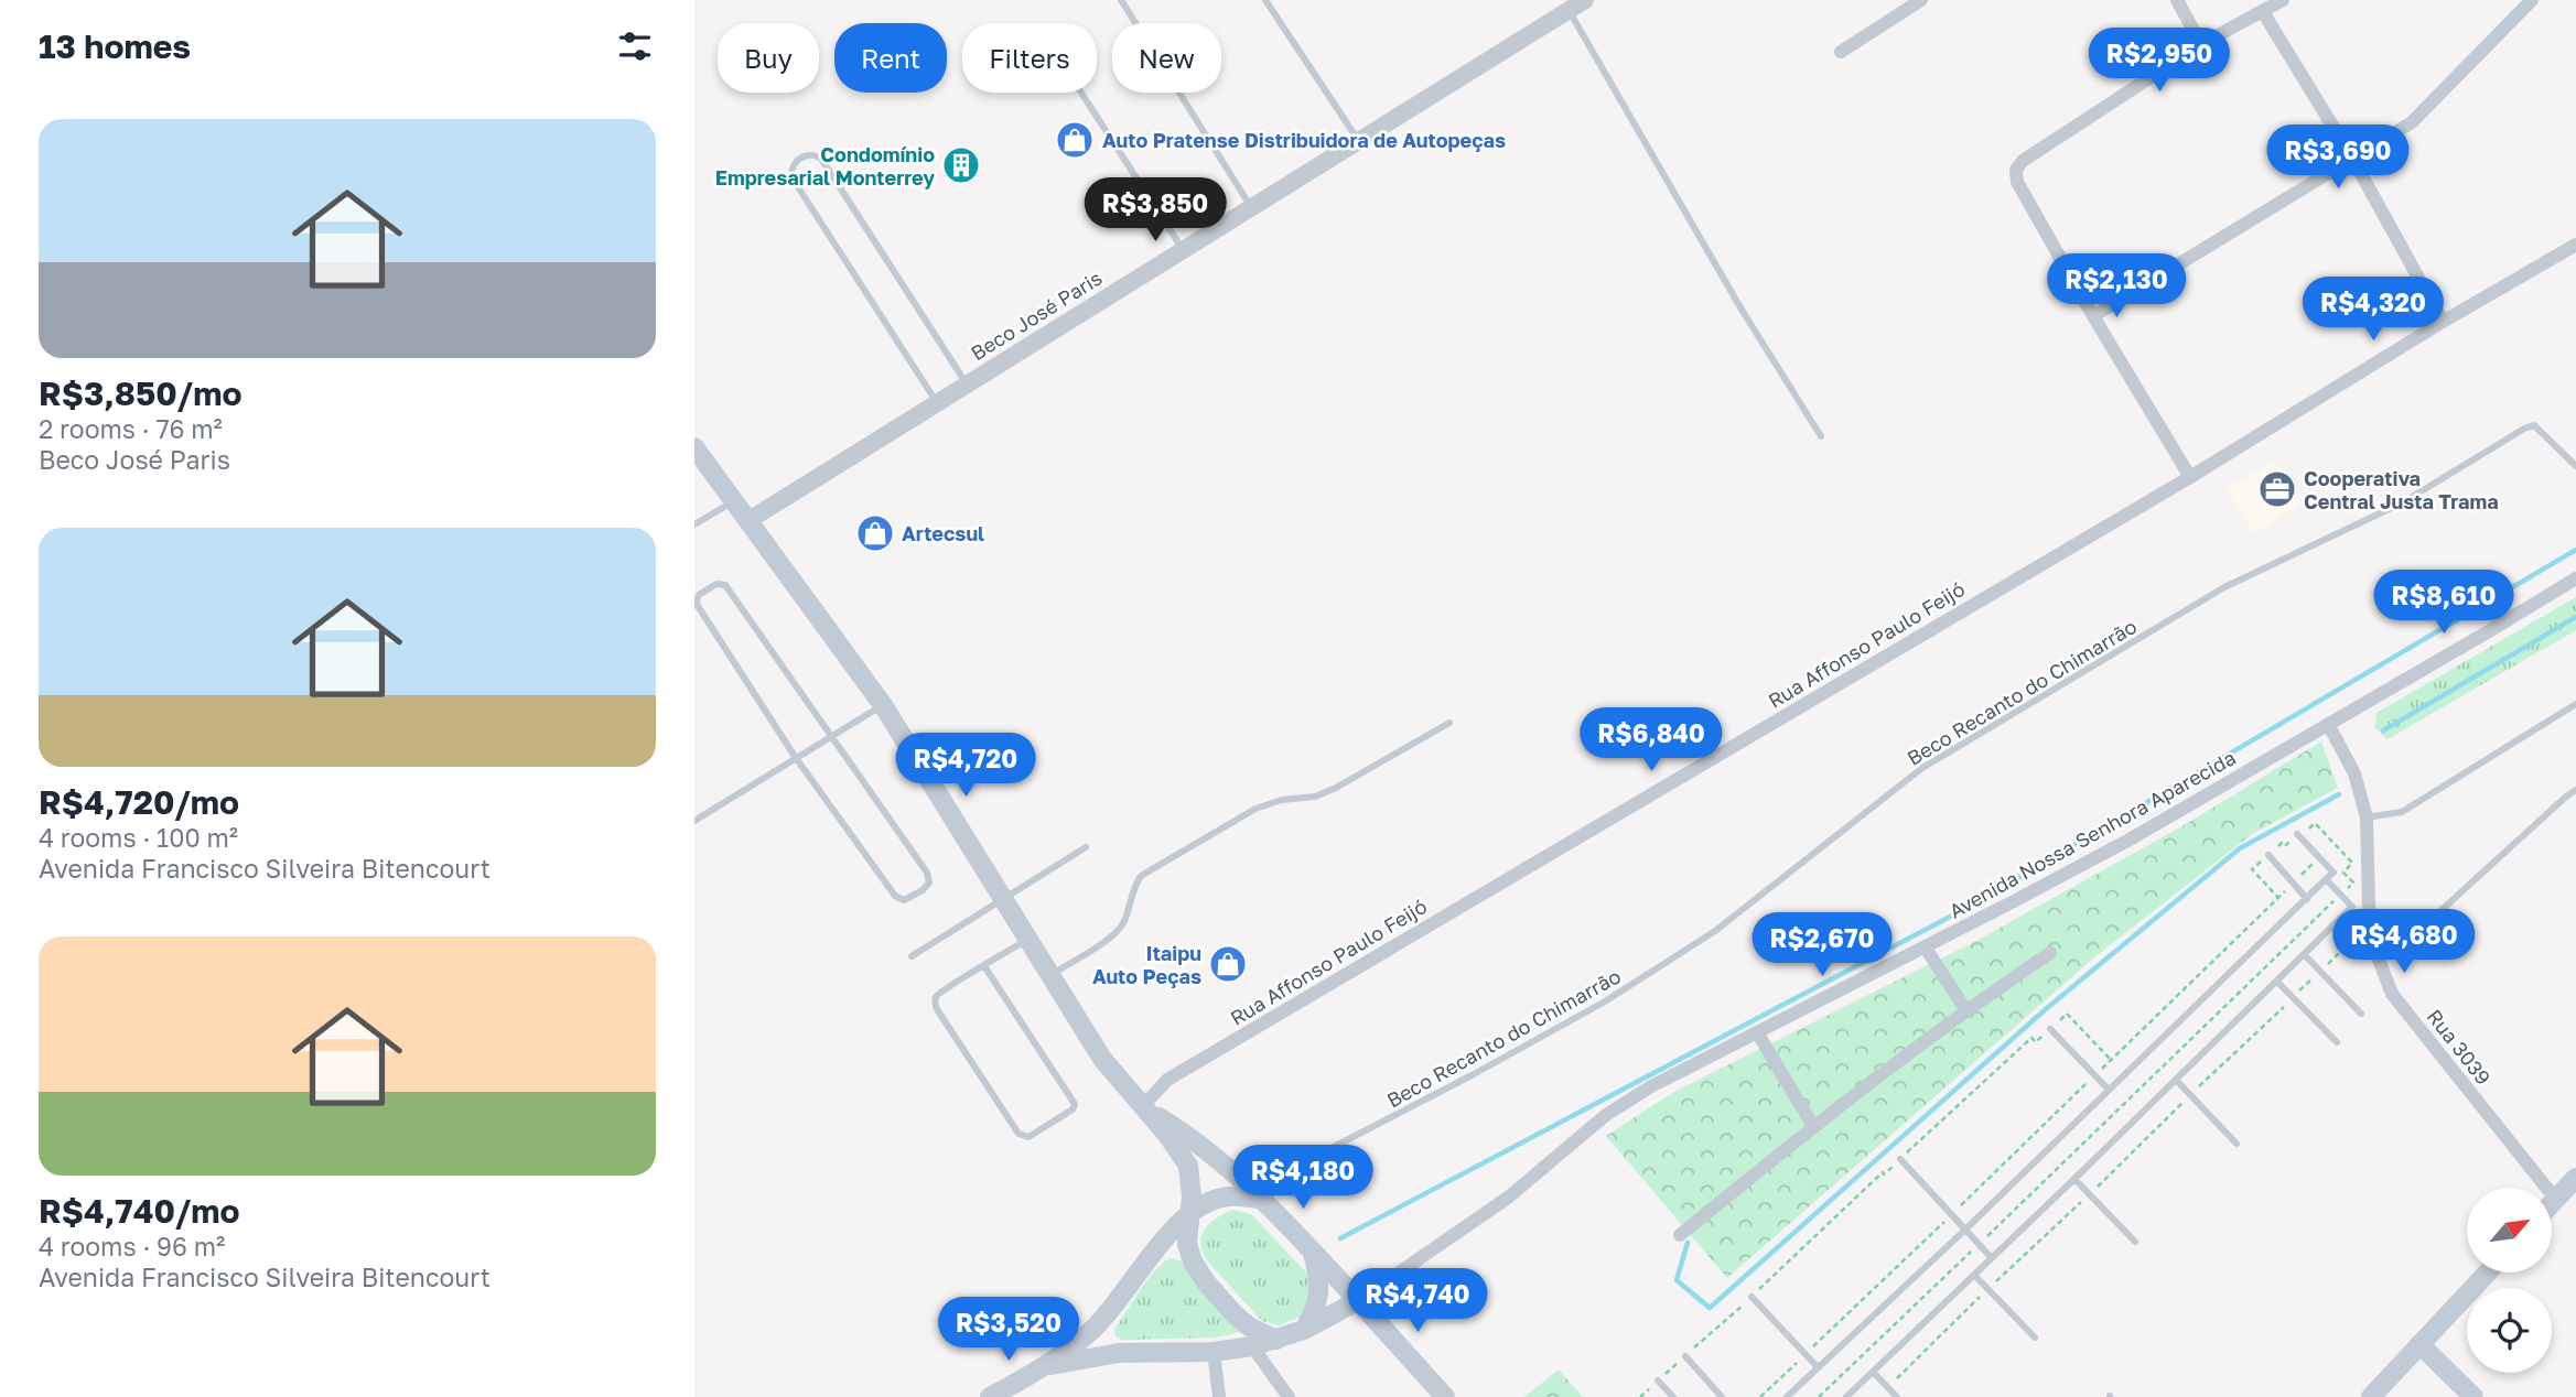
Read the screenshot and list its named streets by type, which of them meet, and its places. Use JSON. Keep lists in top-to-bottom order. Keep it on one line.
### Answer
{"streets":{"street":["Beco José Paris","Rua Affonso Paulo Feijó","Avenida Nossa Senhora Aparecida","Rua 3039"],"lane":["Beco Recanto do Chimarrão"]},"crossings":[["Avenida Nossa Senhora Aparecida","Rua 3039"]],"places":{"shop":["Auto Pratense Distribuidora de Autopeças","Artecsul","Itaipu Auto Peças"],"building":["Condomínio Empresarial Monterrey"],"office":["Cooperativa Central Justa Trama"]},"north":"top right","page":{"heading":"13 homes","chip":["Buy","Rent","Filters","New"],"price":["R$2,950","R$3,690","R$3,850","R$2,130","R$4,320","R$8,610","R$6,840","R$4,720","R$4,680","R$2,670","R$4,180","R$4,740","R$3,520"],"list":[{"name":"R$3,850/mo","note":"2 rooms · 76 m² · Beco José Paris"},{"name":"R$4,720/mo","note":"4 rooms · 100 m² · Avenida Francisco Silveira Bitencourt"},{"name":"R$4,740/mo","note":"4 rooms · 96 m² · Avenida Francisco Silveira Bitencourt"}]}}
